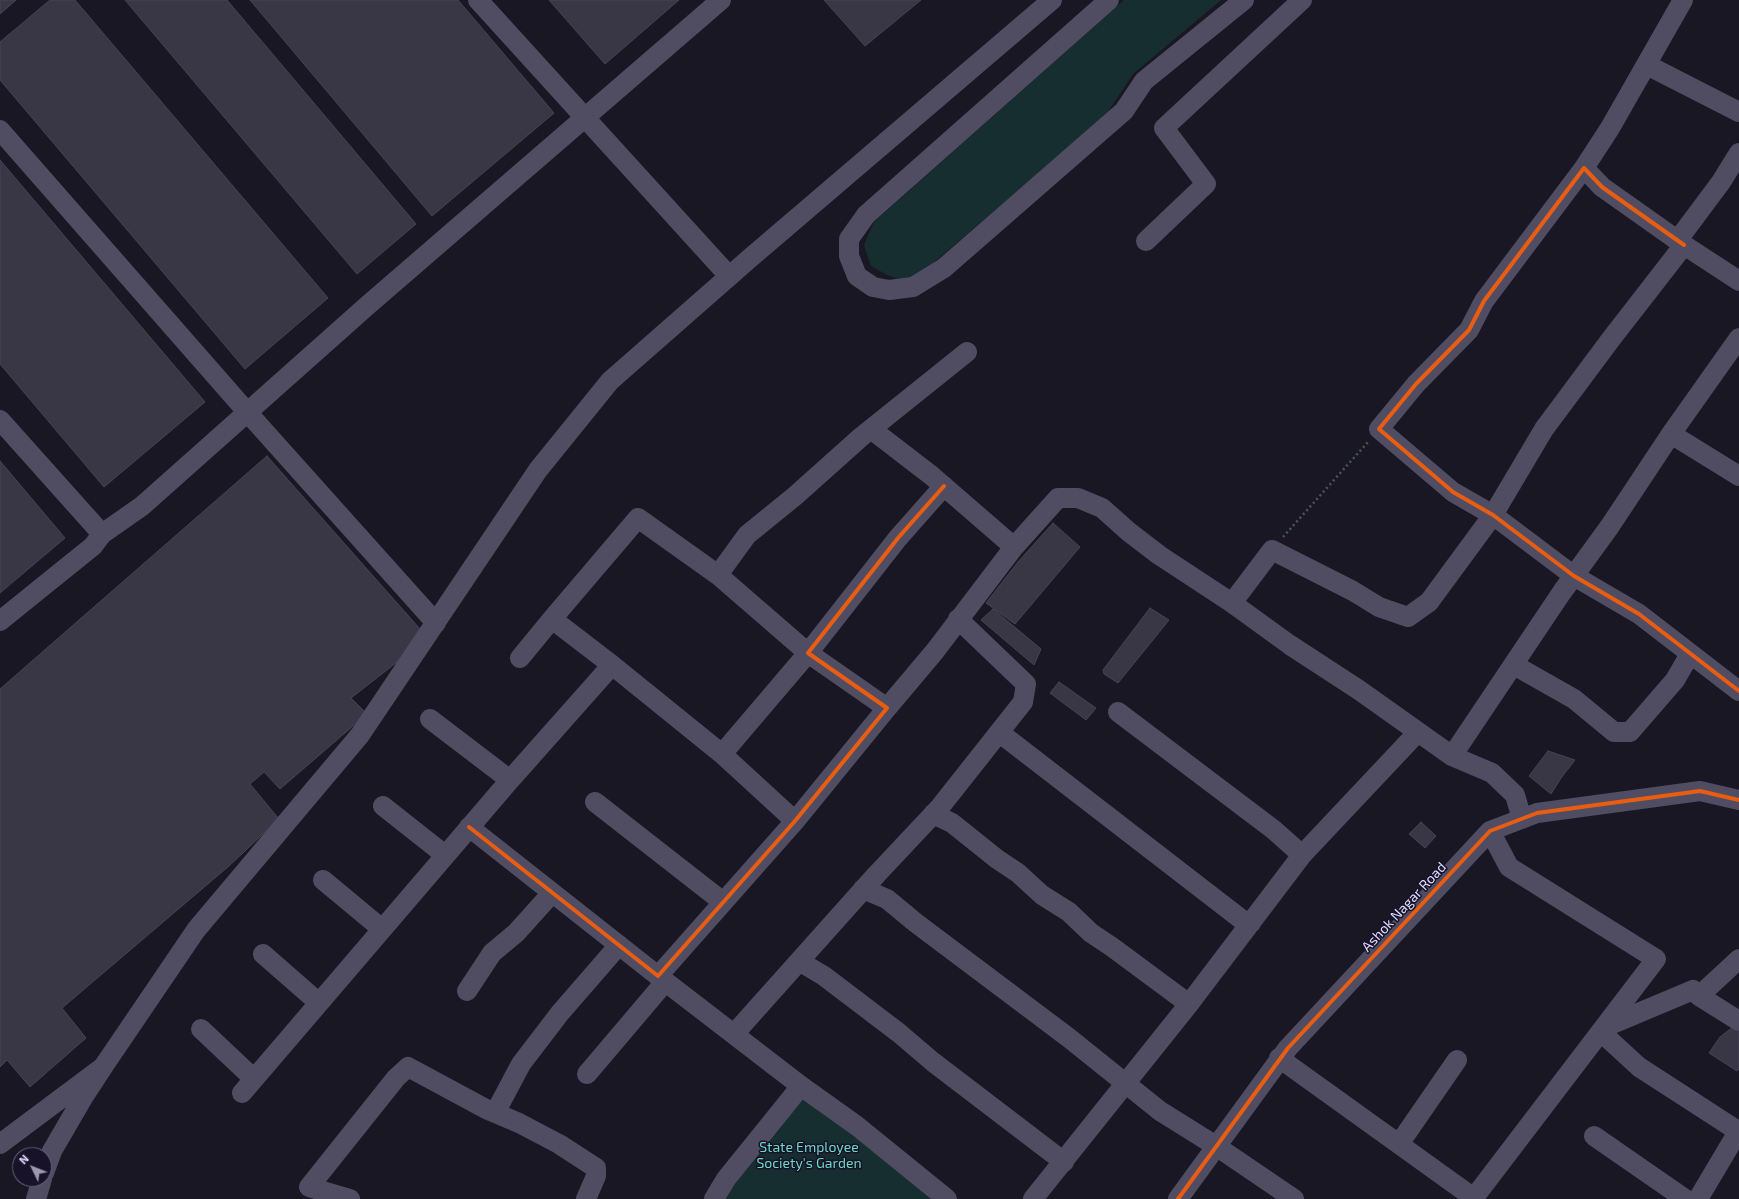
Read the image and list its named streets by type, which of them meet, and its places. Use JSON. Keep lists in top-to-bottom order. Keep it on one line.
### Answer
{"streets":{"street":["Ashok Nagar Road"]},"parks":["State Employee Society's Garden"],"north":"top left"}
